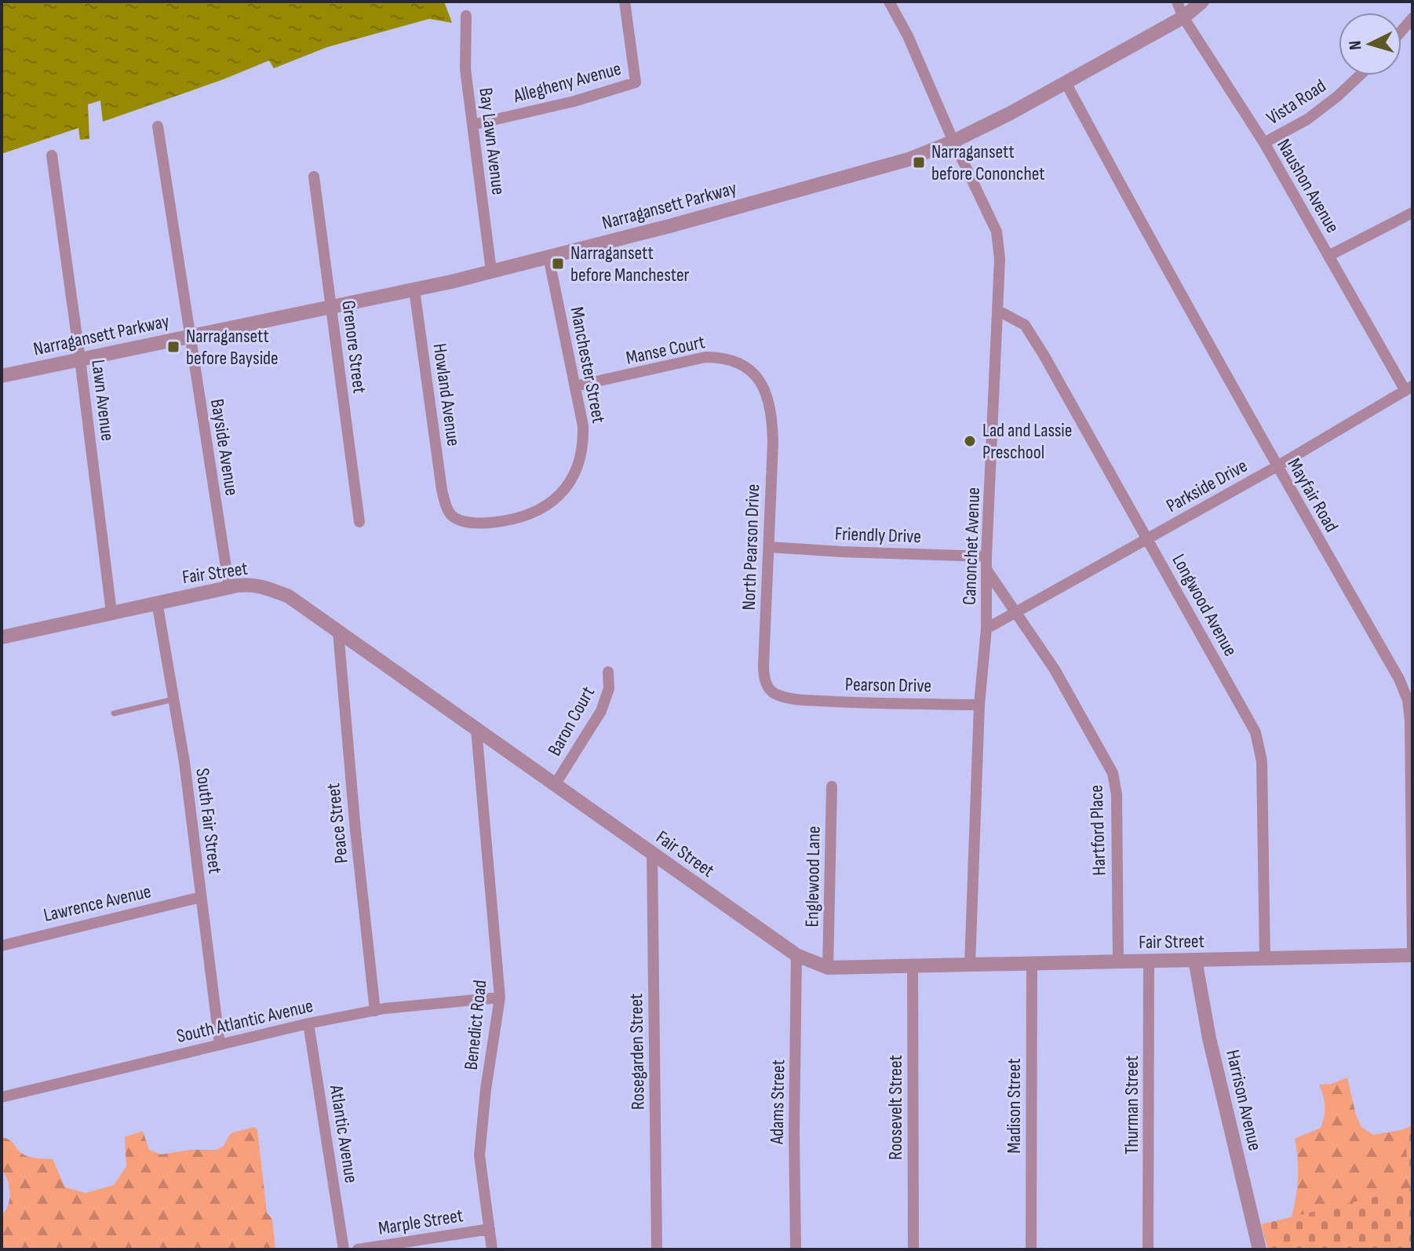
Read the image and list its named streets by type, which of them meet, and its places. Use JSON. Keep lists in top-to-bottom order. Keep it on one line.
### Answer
{"streets":{"street":["Allegheny Avenue","Vista Road","Bay Lawn Avenue","Naushon Avenue","Narragansett Parkway","Grenore Street","Manse Court","Manchester Street","Howland Avenue","Lawn Avenue","Bayside Avenue","Parkside Drive","Mayfair Road","Friendly Drive","Canonchet Avenue","North Pearson Drive","Fair Street","Longwood Avenue","Pearson Drive","Baron Court","South Fair Street","Peace Street","Hartford Place","Englewood Lane","Lawrence Avenue","South Atlantic Avenue","Benedict Road","Rosegarden Street","Harrison Avenue","Adams Street","Thurman Street","Madison Street","Roosevelt Street","Atlantic Avenue","Marple Street"]},"crossings":[["Allegheny Avenue","Bay Lawn Avenue"],["Vista Road","Naushon Avenue"],["Bay Lawn Avenue","Narragansett Parkway"],["Naushon Avenue","Narragansett Parkway"],["Naushon Avenue","Parkside Drive"],["Narragansett Parkway","Grenore Street"],["Narragansett Parkway","Manchester Street"],["Narragansett Parkway","Howland Avenue"],["Narragansett Parkway","Lawn Avenue"],["Narragansett Parkway","Bayside Avenue"],["Narragansett Parkway","Mayfair Road"],["Narragansett Parkway","Canonchet Avenue"],["Manse Court","Manchester Street"],["Manse Court","North Pearson Drive"],["Manchester Street","Howland Avenue"],["Lawn Avenue","Fair Street"],["Bayside Avenue","Fair Street"],["Parkside Drive","Mayfair Road"],["Parkside Drive","Longwood Avenue"],["Parkside Drive","Hartford Place"],["Mayfair Road","Fair Street"],["Friendly Drive","Canonchet Avenue"],["Friendly Drive","North Pearson Drive"],["Canonchet Avenue","Fair Street"],["Canonchet Avenue","Longwood Avenue"],["Canonchet Avenue","Pearson Drive"],["Canonchet Avenue","Hartford Place"],["North Pearson Drive","Pearson Drive"],["Fair Street","Longwood Avenue"],["Fair Street","Baron Court"],["Fair Street","South Fair Street"],["Fair Street","Peace Street"],["Fair Street","Hartford Place"],["Fair Street","Englewood Lane"],["Fair Street","Benedict Road"],["Fair Street","Rosegarden Street"],["Fair Street","Harrison Avenue"],["Fair Street","Adams Street"],["Fair Street","Thurman Street"],["Fair Street","Madison Street"],["Fair Street","Roosevelt Street"],["South Fair Street","Lawrence Avenue"],["South Fair Street","South Atlantic Avenue"],["Peace Street","South Atlantic Avenue"],["South Atlantic Avenue","Benedict Road"],["South Atlantic Avenue","Atlantic Avenue"],["Benedict Road","Marple Street"]],"places":{"transit":["Narragansett before Cononchet","Narragansett before Manchester","Narragansett before Bayside"],"other":["Lad and Lassie Preschool"]},"north":"left"}
